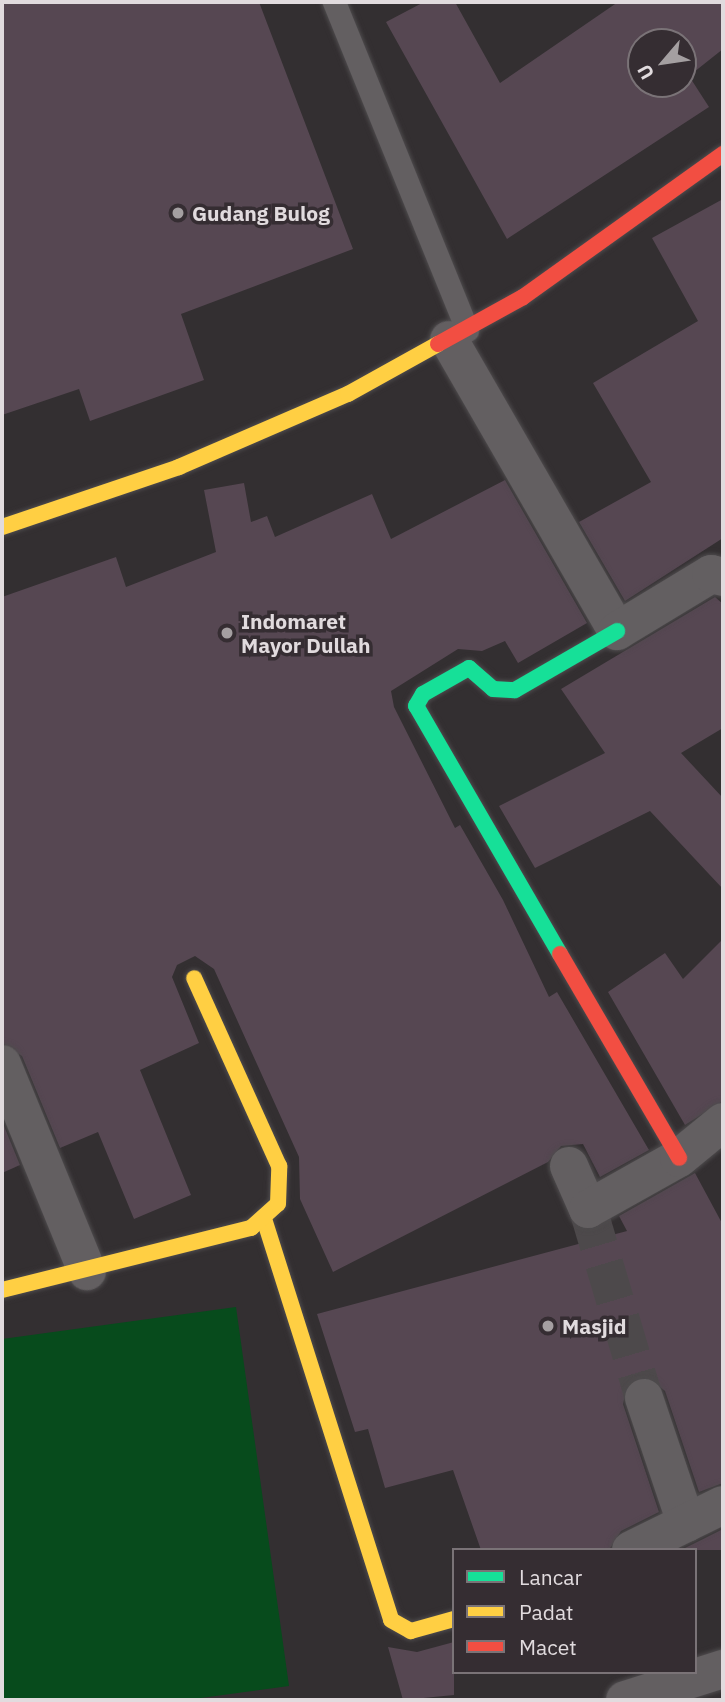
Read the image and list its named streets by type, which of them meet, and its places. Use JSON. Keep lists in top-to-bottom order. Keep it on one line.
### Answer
{"places":["Gudang Bulog","Indomaret Mayor Dullah","Masjid"],"legend":["Lancar","Padat","Macet"],"north":"bottom left"}
